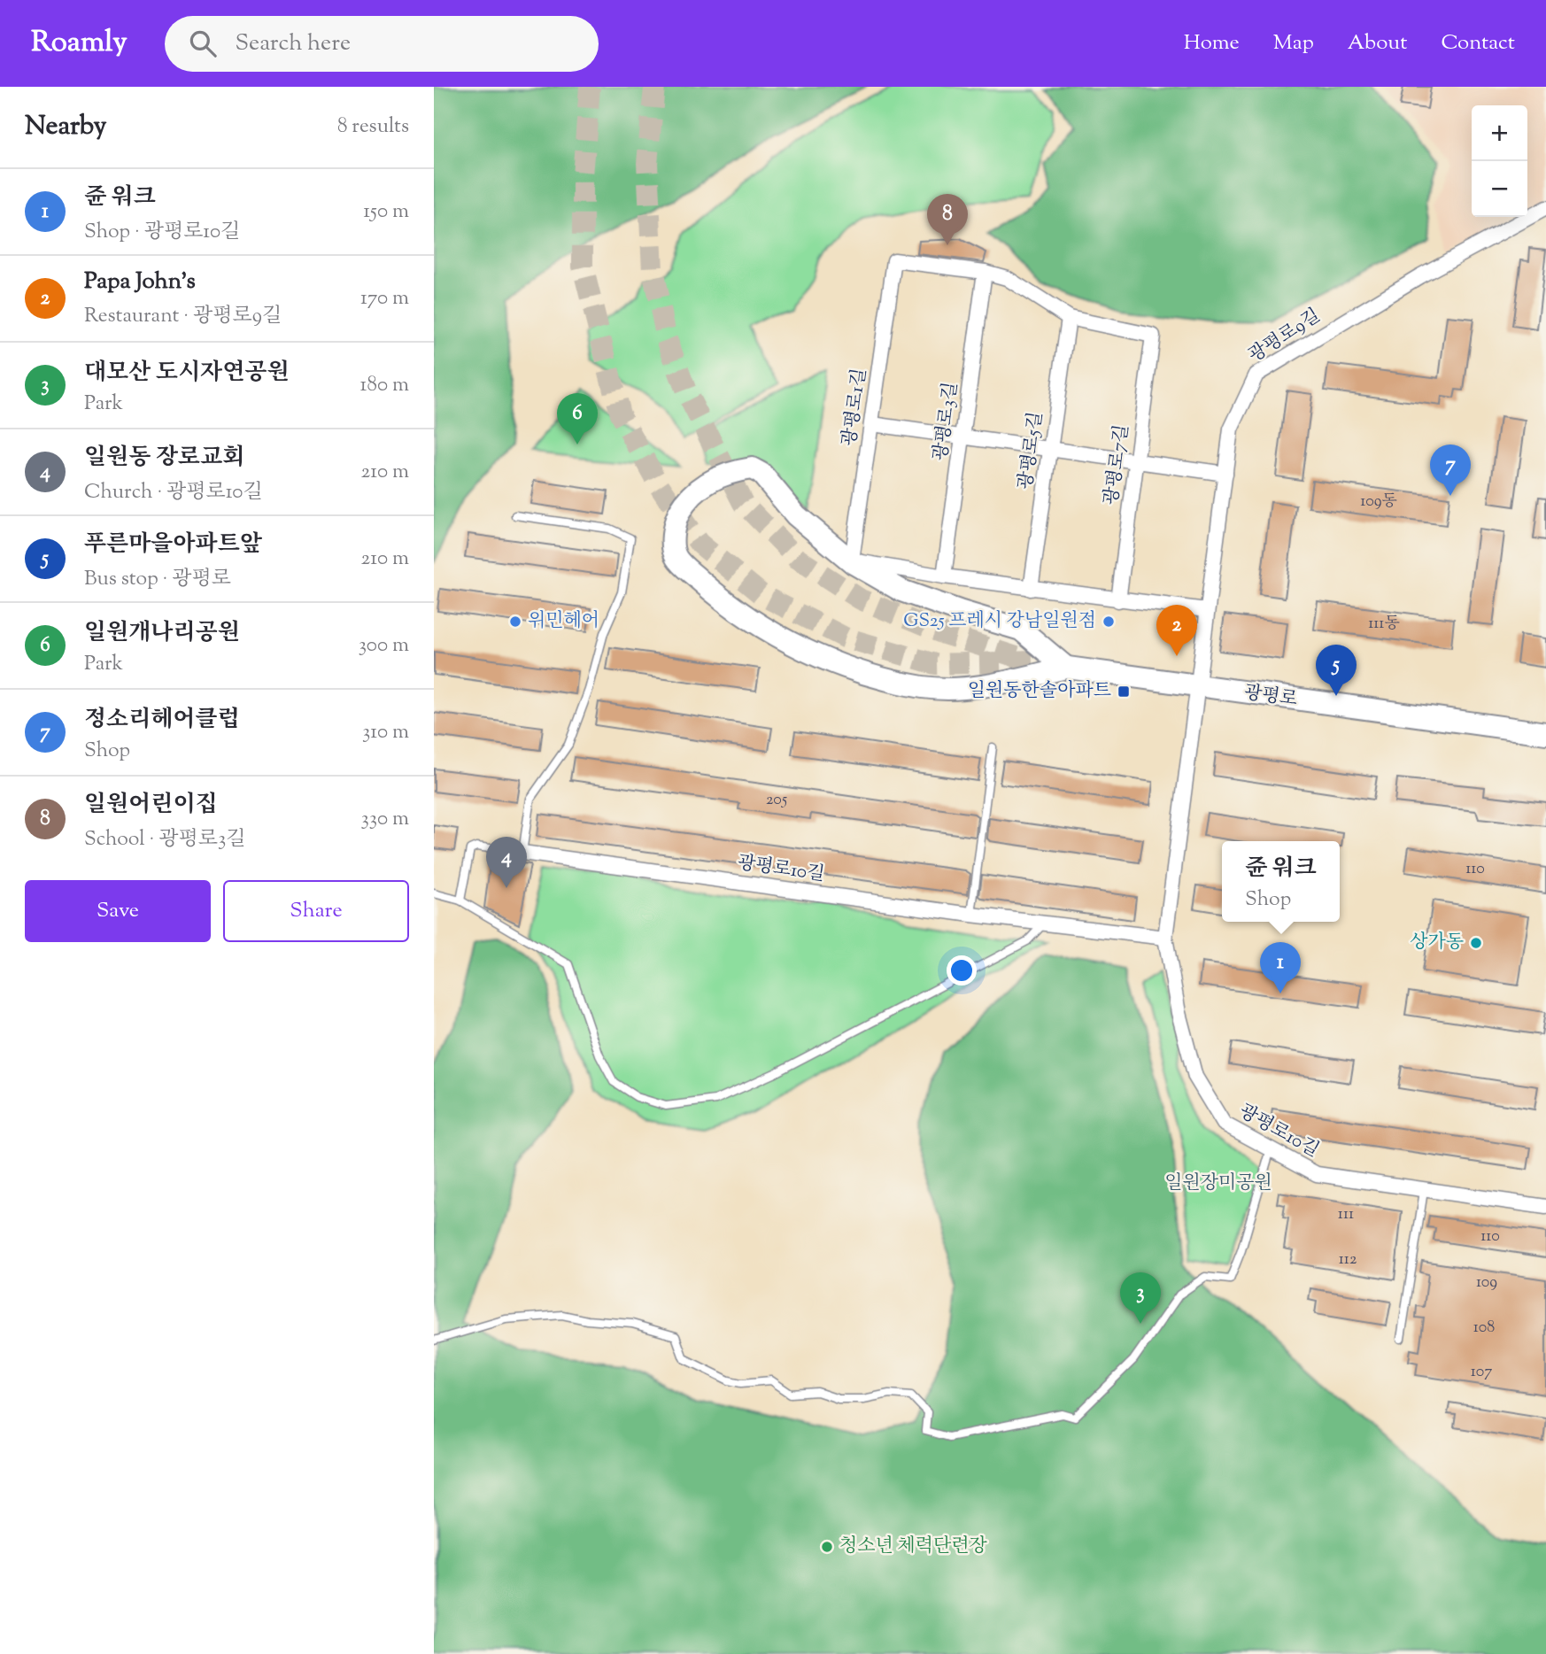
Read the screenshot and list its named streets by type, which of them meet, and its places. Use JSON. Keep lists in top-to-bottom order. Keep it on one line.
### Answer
{"streets":{"main road":["광평로"],"street":["광평로9길","광평로1길","광평로3길","광평로5길","광평로7길","광평로10길"]},"crossings":[["광평로9길","광평로"],["광평로9길","광평로10길"],["광평로1길","광평로3길"],["광평로5길","광평로7길"],["광평로","광평로10길"]],"parks":["일원장미공원"],"places":{"other":["위민헤어","GS25 프레시 강남일원점","상가동","청소년 체력단련장"],"transit":["일원동한솔아파트"]},"house_numbers":["109동","111동","205","110","111","110","112","109","108","107"],"page":{"header":"Roamly","search":"Search here","nav":["Home","Map","About","Contact"],"heading":["Nearby","8 results"],"map_buttons":["+","−"],"list":[{"mark":"1","name":"쥰 워크","note":"Shop · 광평로10길","value":"150 m"},{"mark":"2","name":"Papa John's","note":"Restaurant · 광평로9길","value":"170 m"},{"mark":"3","name":"대모산 도시자연공원","note":"Park","value":"180 m"},{"mark":"4","name":"일원동 장로교회","note":"Church · 광평로10길","value":"210 m"},{"mark":"5","name":"푸른마을아파트앞","note":"Bus stop · 광평로","value":"210 m"},{"mark":"6","name":"일원개나리공원","note":"Park","value":"300 m"},{"mark":"7","name":"정소리헤어클럽","note":"Shop","value":"310 m"},{"mark":"8","name":"일원어린이집","note":"School · 광평로3길","value":"330 m"}],"pins":["8","6","7","2","5","4","1","3"],"popup":["쥰 워크","Shop"],"buttons":["Save","Share"]}}
